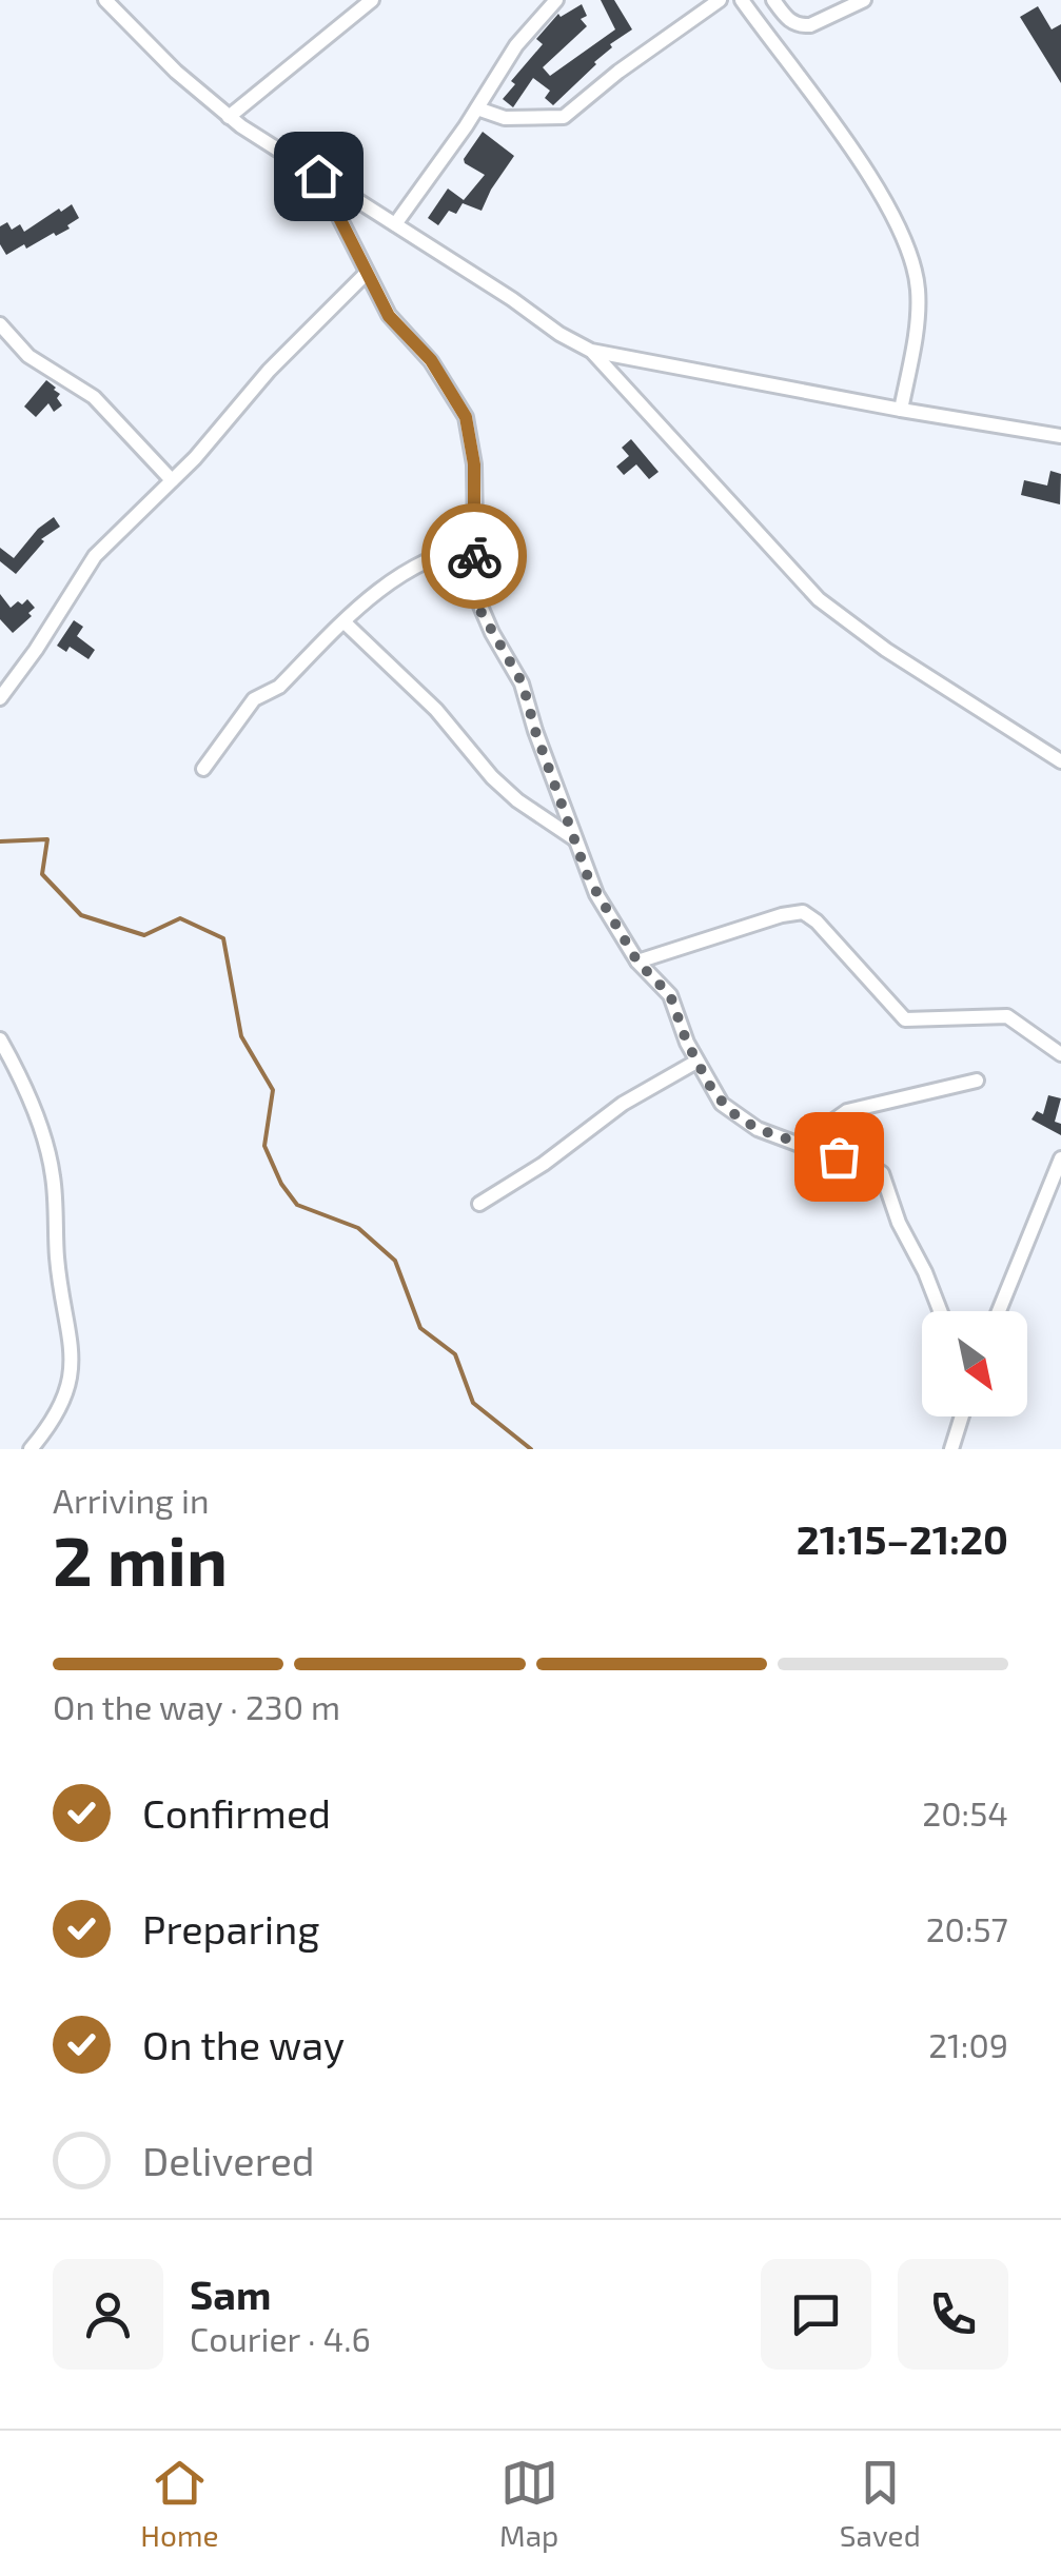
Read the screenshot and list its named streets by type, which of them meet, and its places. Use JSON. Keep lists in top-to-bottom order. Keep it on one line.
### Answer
{"north":"bottom right","page":{"heading":["2 min","Arriving in","21:15–21:20"],"panel":["Sam","Courier · 4.6"],"bar":"On the way · 230 m","list":[["Confirmed","20:54"],["Preparing","20:57"],["On the way","21:09"],"Delivered"],"tabs":["Home","Map","Saved"]}}
